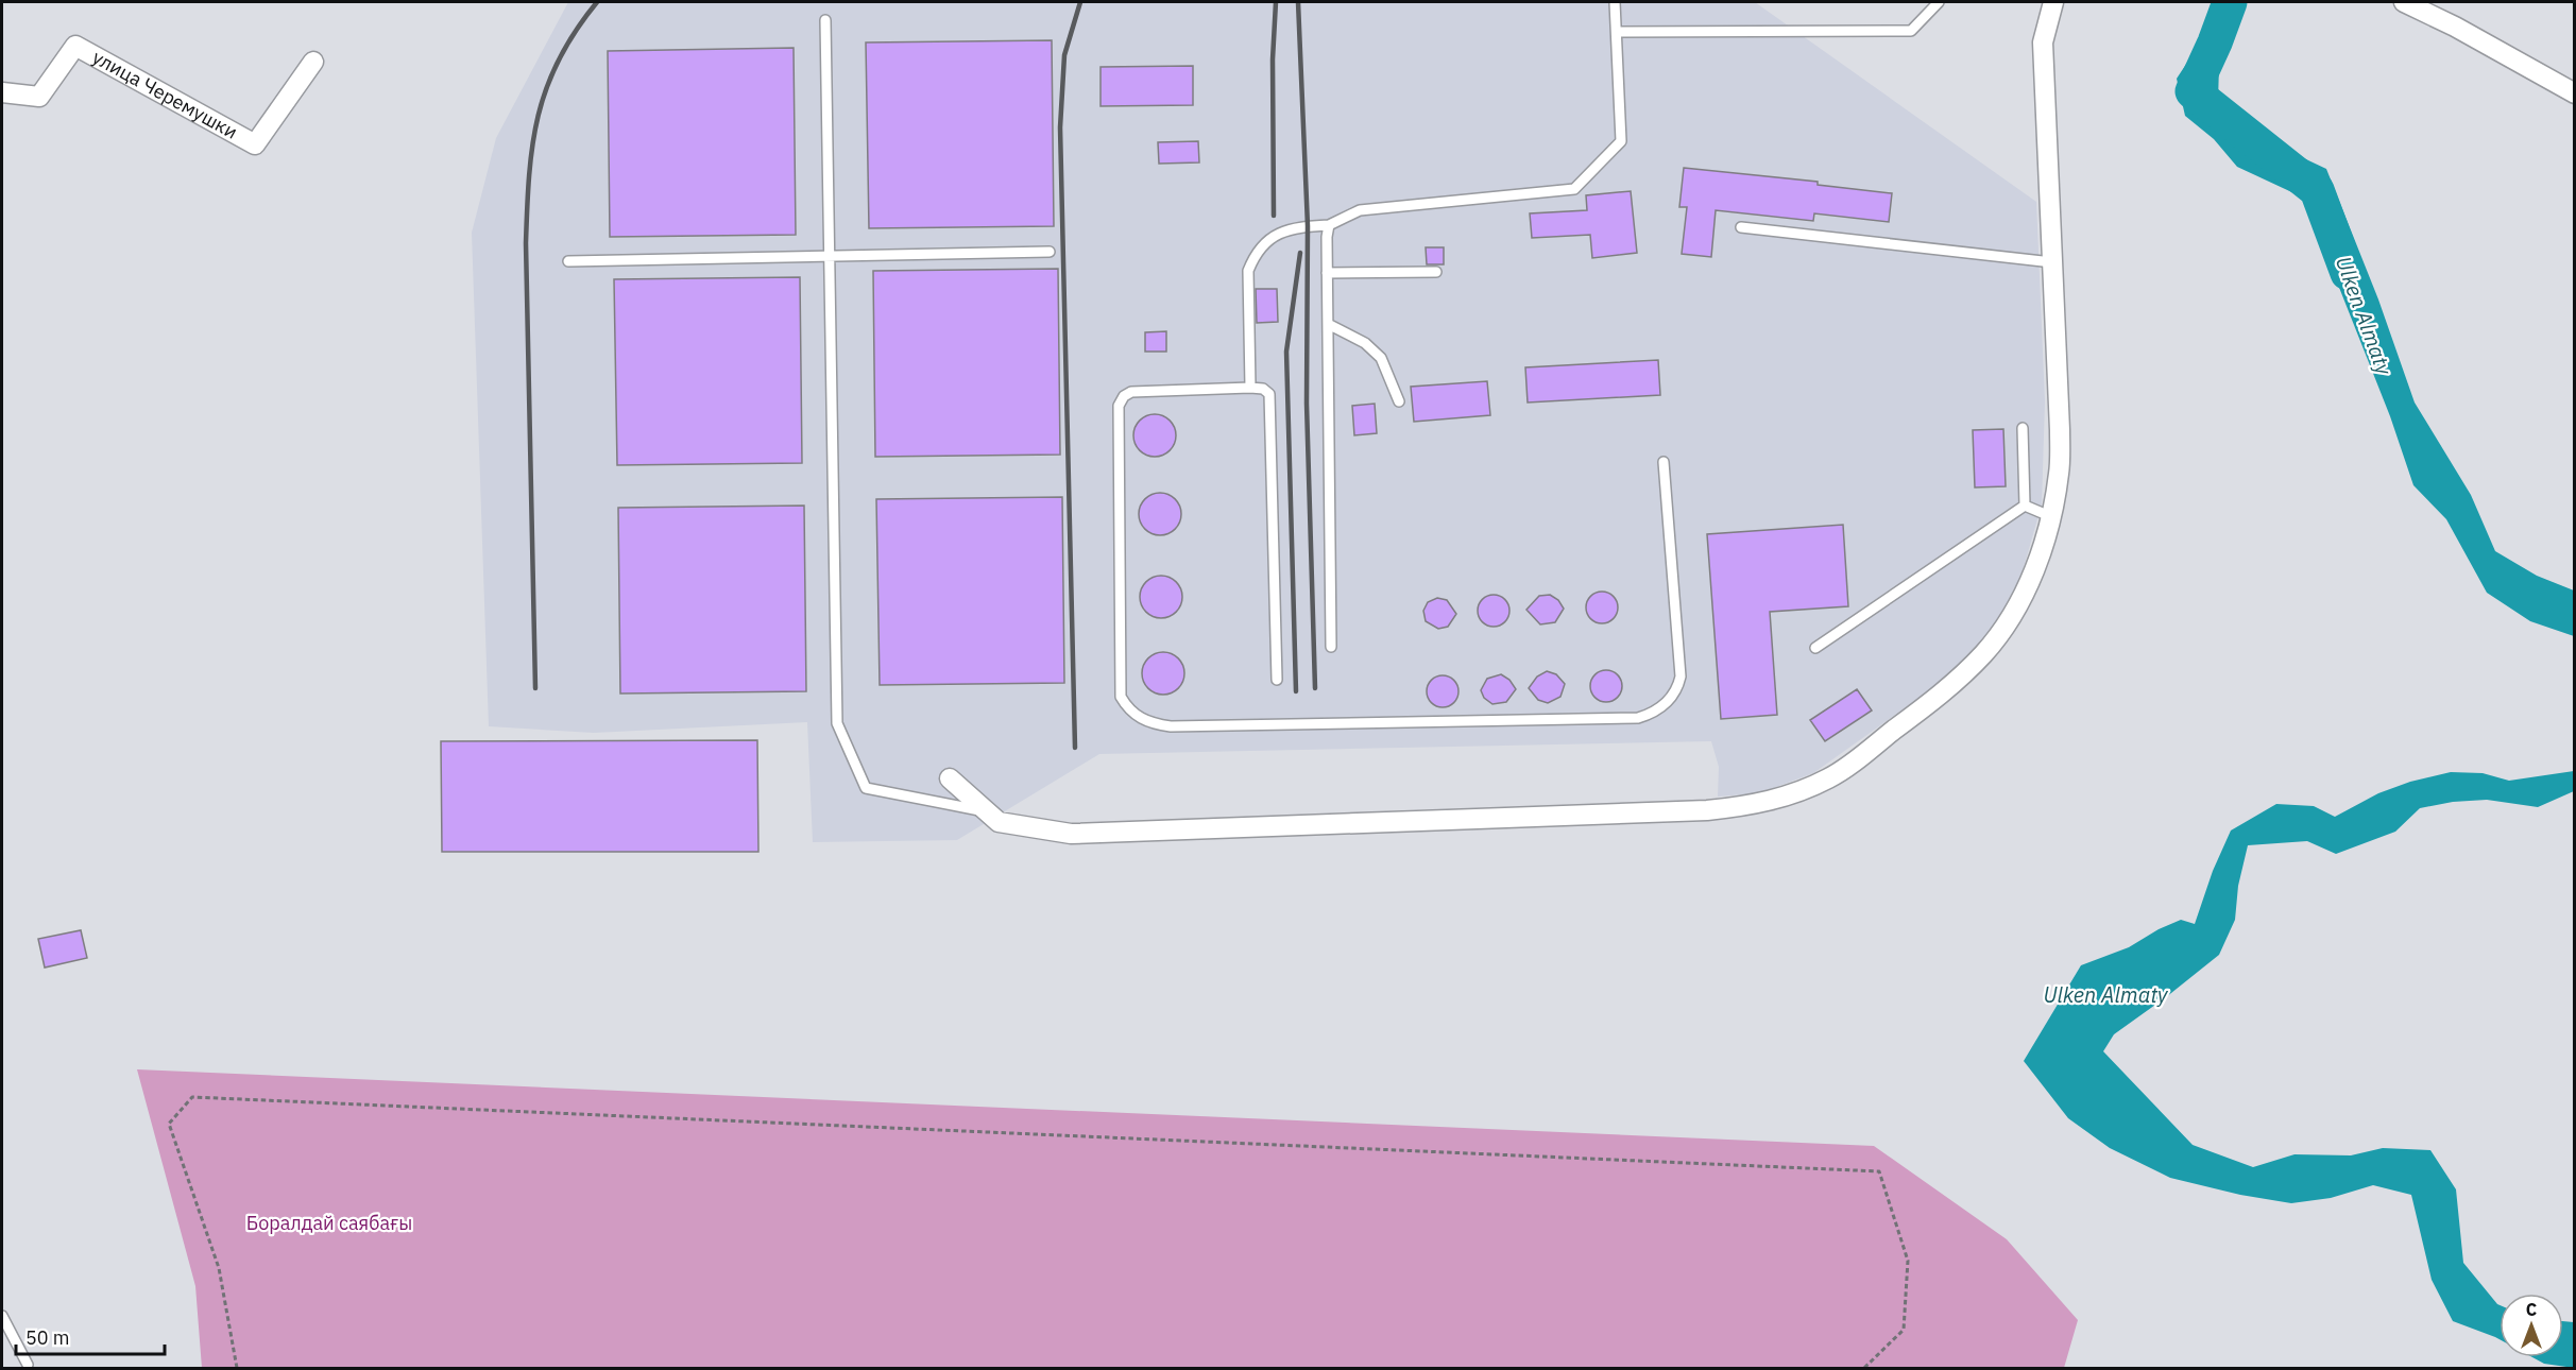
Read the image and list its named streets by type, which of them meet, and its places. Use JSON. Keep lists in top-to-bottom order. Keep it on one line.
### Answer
{"streets":{"street":["улица Черемушки"]},"water":["Ulken Almaty"],"parks":["Боралдай саябағы"],"scale_bar":"50 m","north":"top"}
